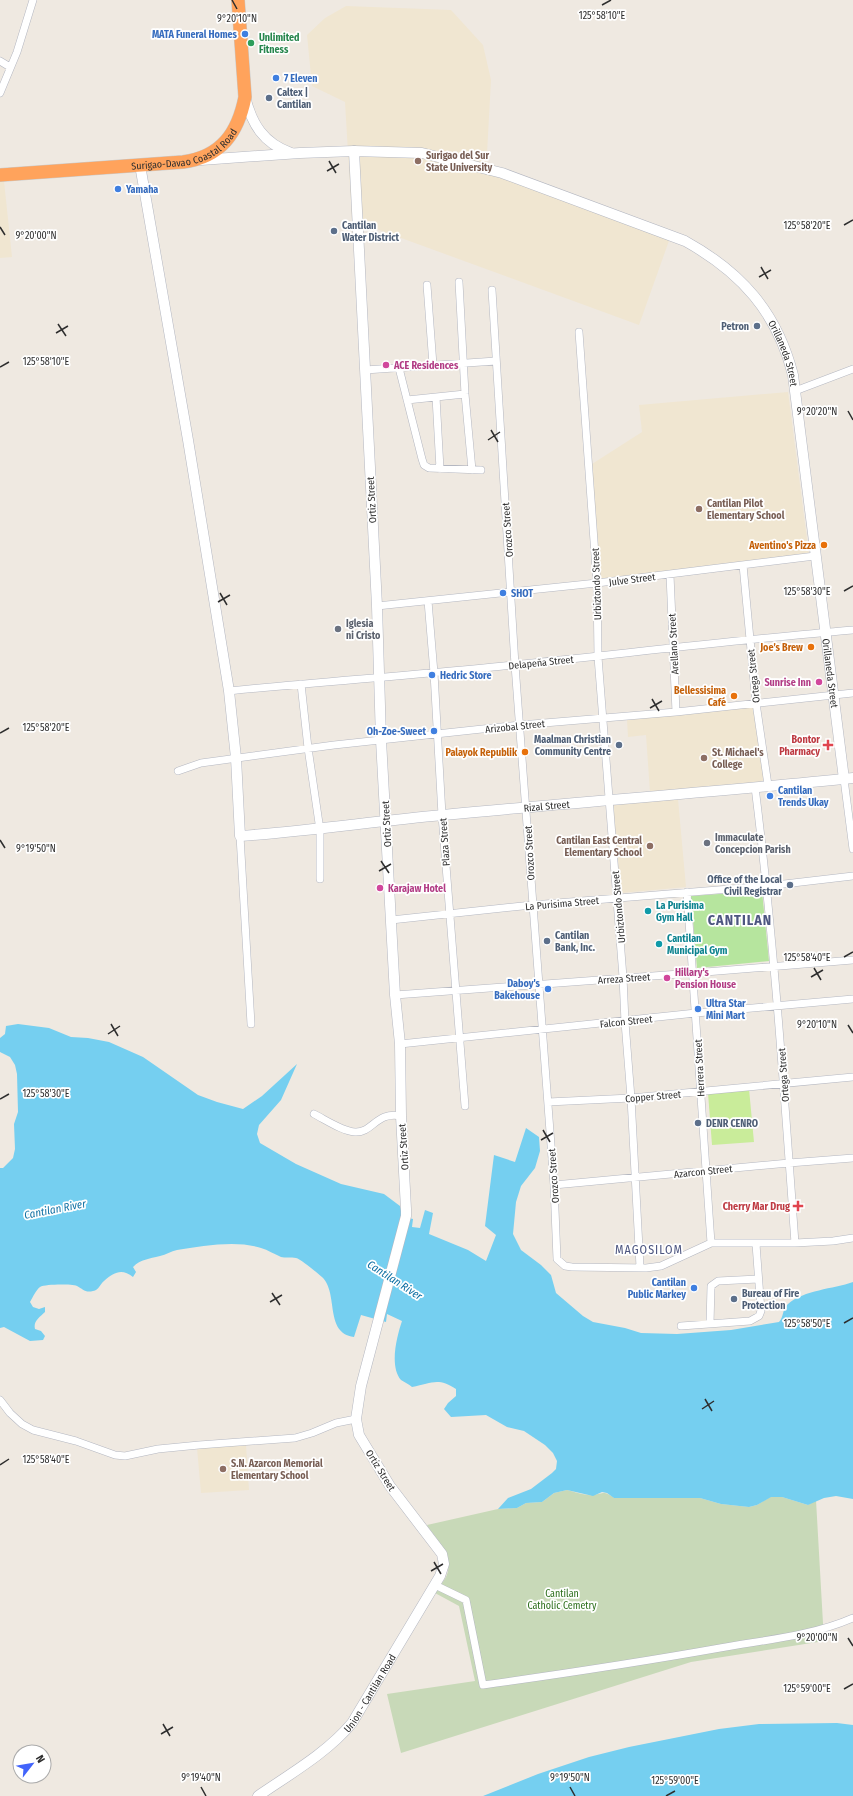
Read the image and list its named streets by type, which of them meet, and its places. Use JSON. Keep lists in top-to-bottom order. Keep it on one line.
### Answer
{"streets":{"highway":["Surigao-Davao Coastal Road"],"street":["Orillaneda Street","Ortiz Street","Orozco Street","Julve Street","Urbiztondo Street","Arellano Street","Delapeña Street","Ortega Street","Arizobal Street","Rizal Street","Plaza Street","La Purisima Street","Arreza Street","Falcon Street","Herrera Street","Copper Street","Azarcon Street","Union - Cantilan Road"]},"crossings":[["Surigao-Davao Coastal Road","Orillaneda Street"],["Orillaneda Street","Ortiz Street"],["Orillaneda Street","Julve Street"],["Orillaneda Street","Delapeña Street"],["Orillaneda Street","Arizobal Street"],["Orillaneda Street","Rizal Street"],["Ortiz Street","Julve Street"],["Ortiz Street","Delapeña Street"],["Ortiz Street","Arizobal Street"],["Ortiz Street","Rizal Street"],["Ortiz Street","La Purisima Street"],["Ortiz Street","Arreza Street"],["Ortiz Street","Falcon Street"],["Ortiz Street","Union - Cantilan Road"],["Orozco Street","Julve Street"],["Orozco Street","Urbiztondo Street"],["Orozco Street","Delapeña Street"],["Orozco Street","Arizobal Street"],["Orozco Street","Rizal Street"],["Orozco Street","La Purisima Street"],["Orozco Street","Arreza Street"],["Orozco Street","Falcon Street"],["Orozco Street","Copper Street"],["Orozco Street","Azarcon Street"],["Julve Street","Urbiztondo Street"],["Julve Street","Arellano Street"],["Julve Street","Ortega Street"],["Julve Street","Plaza Street"],["Urbiztondo Street","Delapeña Street"],["Urbiztondo Street","Arizobal Street"],["Urbiztondo Street","Rizal Street"],["Urbiztondo Street","La Purisima Street"],["Urbiztondo Street","Arreza Street"],["Urbiztondo Street","Falcon Street"],["Urbiztondo Street","Copper Street"],["Urbiztondo Street","Azarcon Street"],["Arellano Street","Delapeña Street"],["Arellano Street","Arizobal Street"],["Delapeña Street","Ortega Street"],["Delapeña Street","Plaza Street"],["Ortega Street","Arizobal Street"],["Ortega Street","Rizal Street"],["Ortega Street","La Purisima Street"],["Ortega Street","Arreza Street"],["Ortega Street","Falcon Street"],["Ortega Street","Copper Street"],["Ortega Street","Azarcon Street"],["Arizobal Street","Plaza Street"],["Rizal Street","Plaza Street"],["Plaza Street","La Purisima Street"],["Plaza Street","Arreza Street"],["Plaza Street","Falcon Street"],["La Purisima Street","Herrera Street"],["Arreza Street","Herrera Street"],["Falcon Street","Herrera Street"],["Herrera Street","Copper Street"],["Herrera Street","Azarcon Street"]],"districts":["CANTILAN","MAGOSILOM"],"water":["Cantilan River"],"parks":["Cantilan Catholic Cemetry"],"places":{"other":["MATA Funeral Homes","Unlimited Fitness","7 Eleven","Caltex | Cantilan","Surigao del Sur State University","Yamaha","Cantilan Water District","Petron","ACE Residences","Cantilan Pilot Elementary School","Aventino's Pizza","SHOT","Iglesia ni Cristo","Joe’s Brew","Hedric Store","Sunrise Inn","Bellessisima Café","Oh-Zoe-Sweet","Maalman Christian Community Centre","Palayok Republik","St. Michael's College","Cantilan Trends Ukay","Immaculate Concepcion Parish","Cantilan East Central Elementary School","Office of the Local Civil Registrar","Karajaw Hotel","La Purisima Gym Hall","Cantilan Bank, Inc.","Cantilan Municipal Gym","Hillary's Pension House","Daboy's Bakehouse","Ultra Star Mini Mart","DENR CENRO","Cantilan Public Markey","Bureau of Fire Protection","S.N. Azarcon Memorial Elementary School"],"health":["Bontor Pharmacy","Cherry Mar Drug"]},"north":"top right","coordinates":["125°58'10\"E","9°20'10\"N","125°58'20\"E","9°20'00\"N","9°20'20\"N","125°58'30\"E","9°19'50\"N","125°58'40\"E","125°58'50\"E","125°59'00\"E","9°19'40\"N"]}
